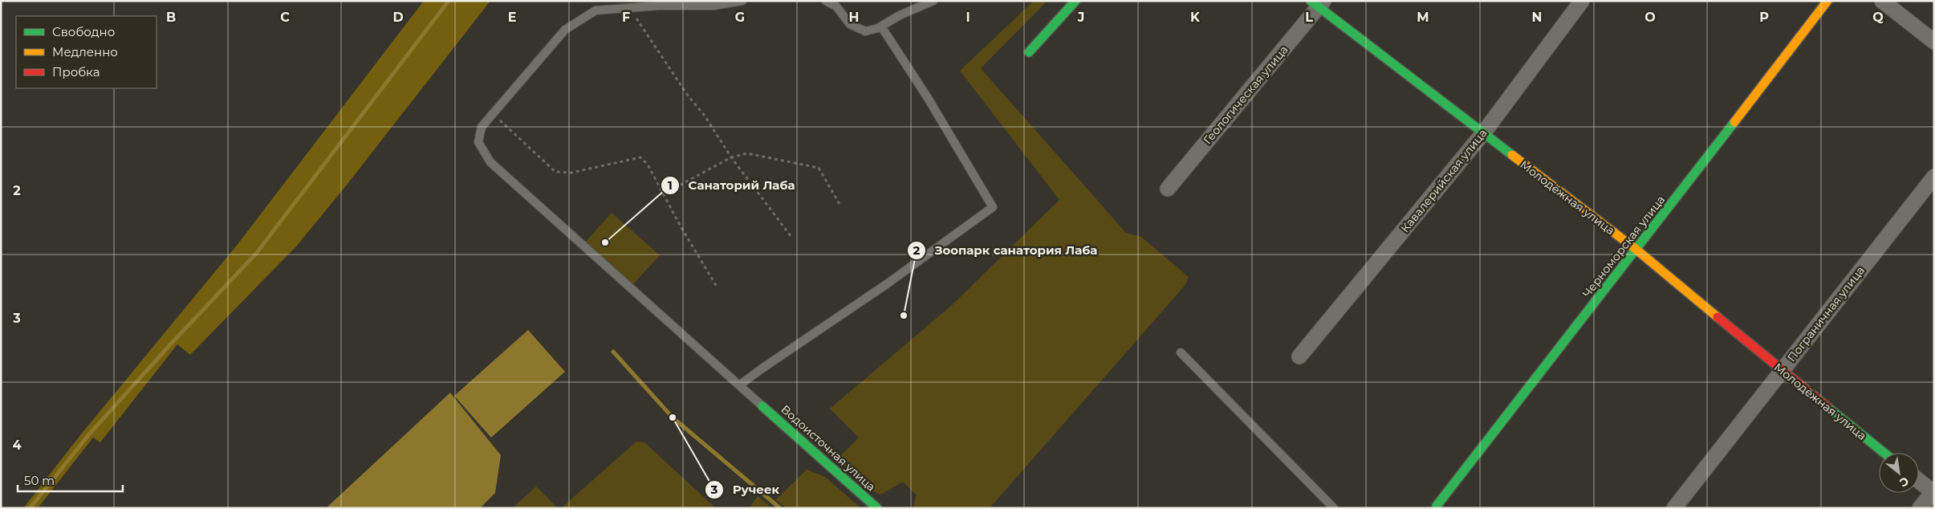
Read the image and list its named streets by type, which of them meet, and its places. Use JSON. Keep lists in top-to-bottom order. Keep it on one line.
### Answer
{"streets":{"street":["Геологическая улица","Кавалерийская улица","Молодёжная улица","Черноморская улица","Пограничная улица","Водоисточная улица"]},"crossings":[["Геологическая улица","Молодёжная улица"],["Кавалерийская улица","Молодёжная улица"],["Молодёжная улица","Черноморская улица"],["Молодёжная улица","Пограничная улица"]],"places":["Санаторий Лаба","Зоопарк санатория Лаба","Ручеек"],"legend":["Свободно","Медленно","Пробка"],"scale_bar":"50 m","north":"bottom right","grid":{"columns":["B","C","D","E","F","G","H","I","J","K","L","M","N","O","P","Q"],"rows":["2","3","4"]}}
